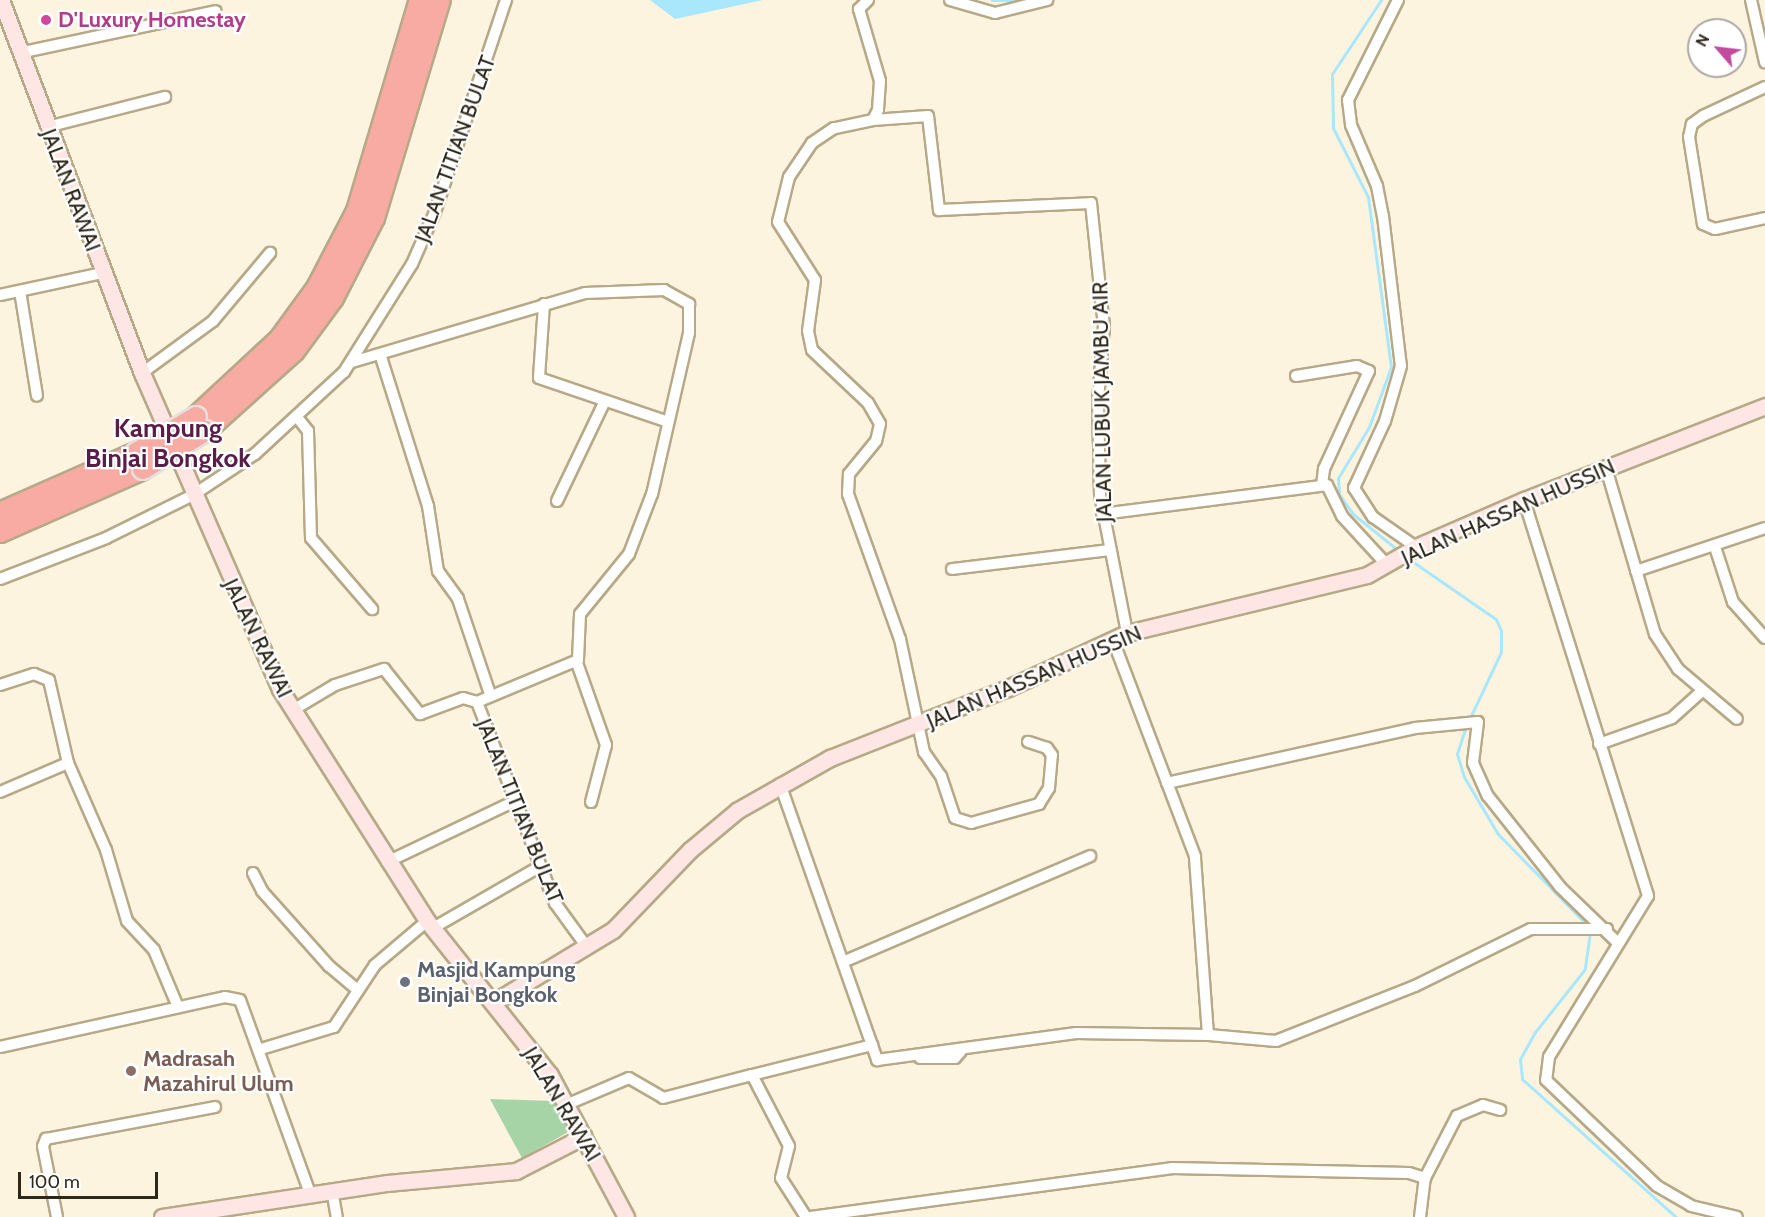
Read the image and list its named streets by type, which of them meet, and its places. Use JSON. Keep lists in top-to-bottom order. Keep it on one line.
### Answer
{"streets":{"street":["JALAN TITIAN BULAT","JALAN RAWAI","JALAN LUBUK JAMBU AIR","JALAN HASSAN HUSSIN"]},"crossings":[["JALAN TITIAN BULAT","JALAN RAWAI"],["JALAN TITIAN BULAT","JALAN HASSAN HUSSIN"],["JALAN RAWAI","JALAN HASSAN HUSSIN"],["JALAN LUBUK JAMBU AIR","JALAN HASSAN HUSSIN"]],"districts":["Kampung Binjai Bongkok"],"places":["D'Luxury Homestay","Masjid Kampung Binjai Bongkok","Madrasah Mazahirul Ulum"],"scale_bar":"100 m","north":"top left"}
